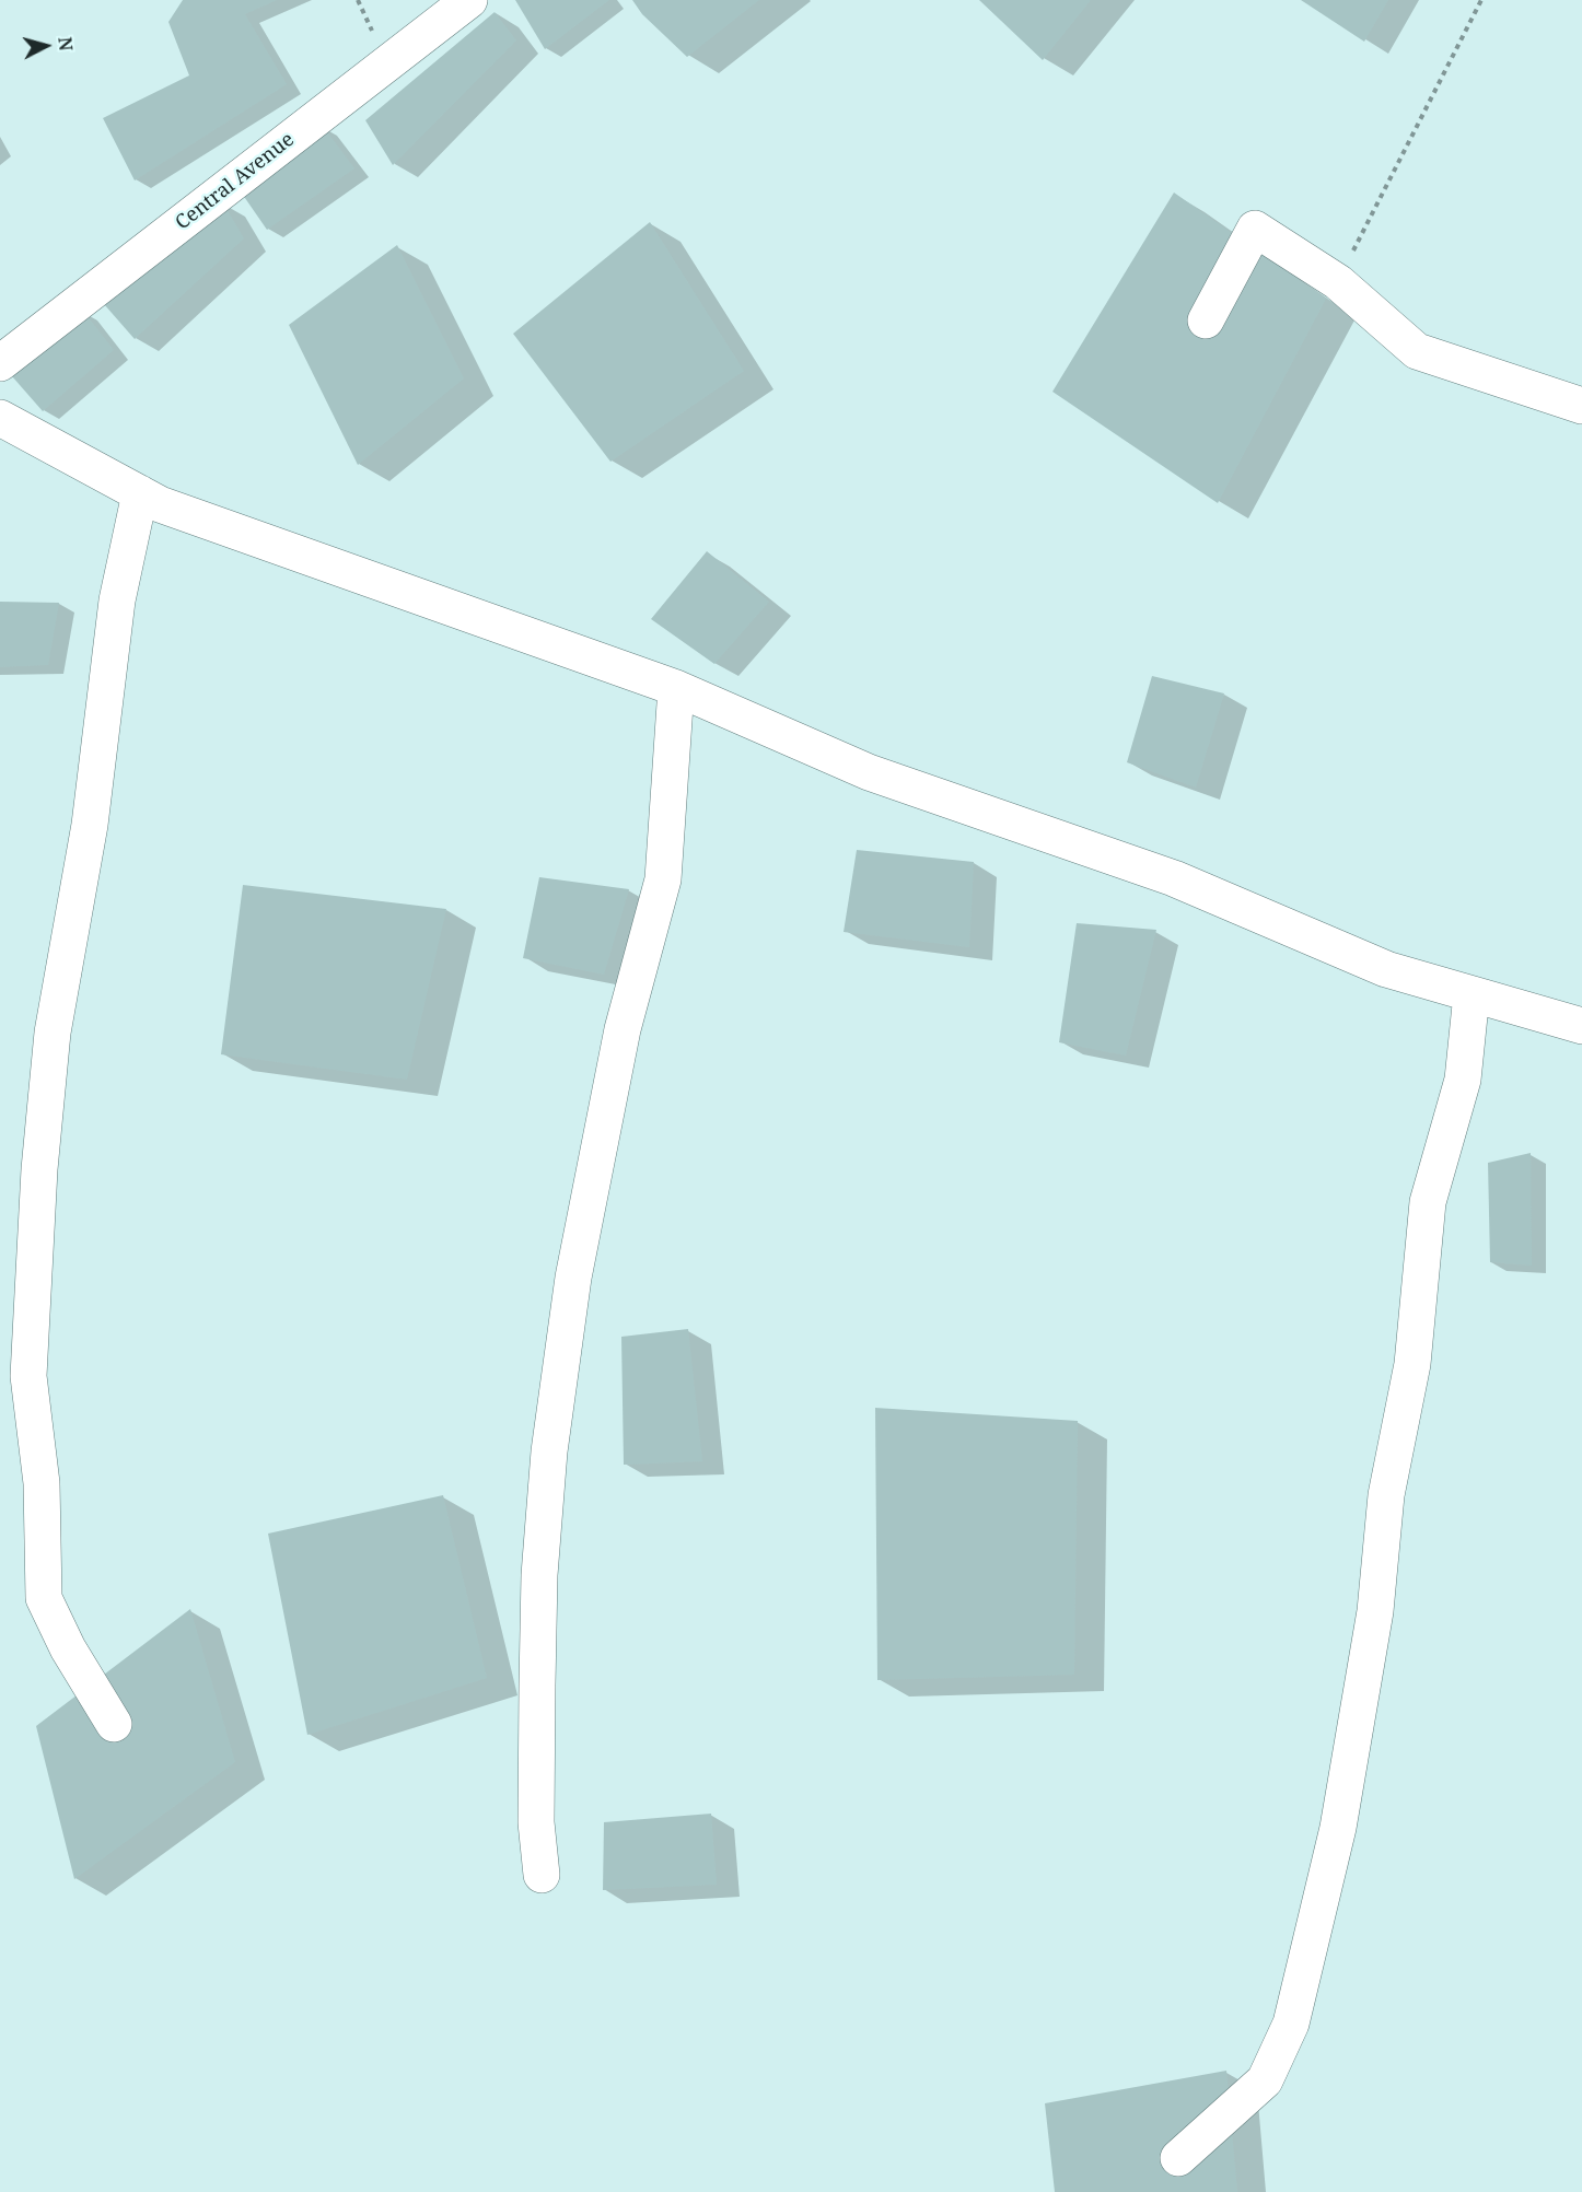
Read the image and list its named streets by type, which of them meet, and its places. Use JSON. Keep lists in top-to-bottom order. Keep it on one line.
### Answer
{"streets":{"street":["Central Avenue"]},"north":"right"}
